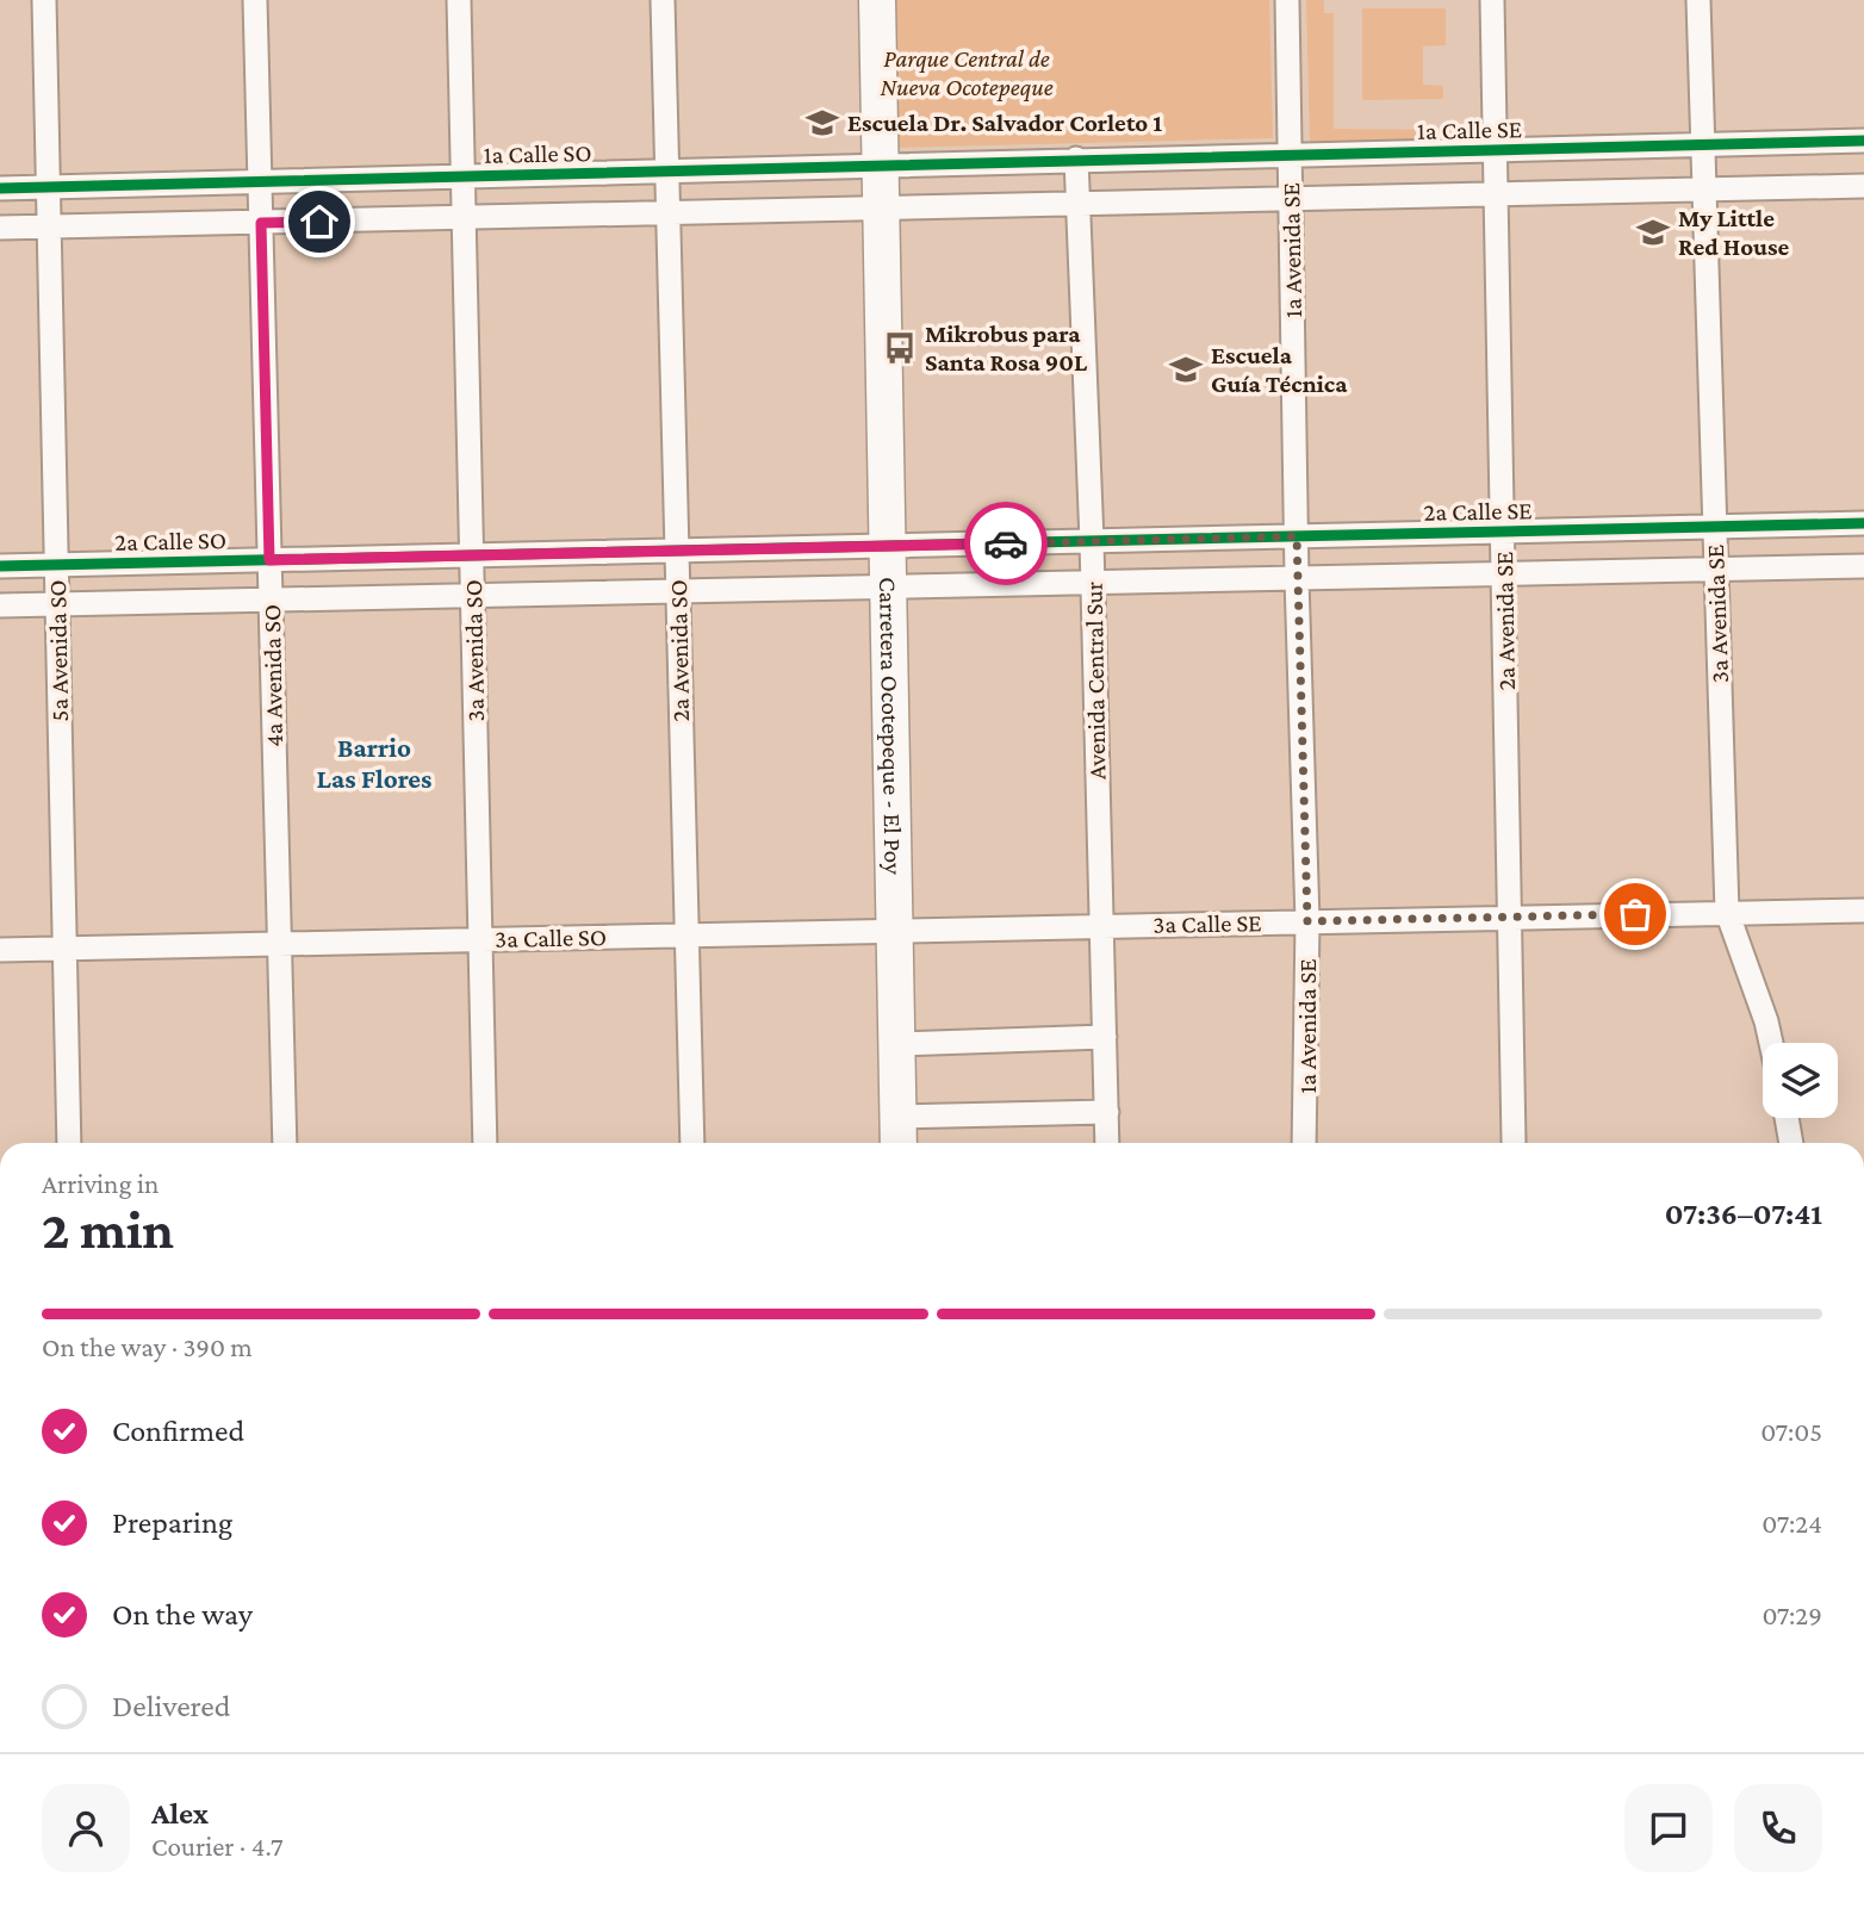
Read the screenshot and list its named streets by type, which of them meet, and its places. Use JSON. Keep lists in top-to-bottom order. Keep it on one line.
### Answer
{"streets":{"main road":["Carretera Ocotepeque - El Poy"],"street":["1a Calle SE","1a Calle SO","1a Avenida SE","2a Calle SE","2a Calle SO","3a Avenida SE","2a Avenida SE","5a Avenida SO","3a Avenida SO","2a Avenida SO","4a Avenida SO","Avenida Central Sur","3a Calle SE","3a Calle SO"]},"crossings":[["1a Calle SE","1a Calle SO"],["1a Calle SE","1a Avenida SE"],["1a Calle SE","3a Avenida SE"],["1a Calle SE","2a Avenida SE"],["1a Calle SE","Avenida Central Sur"],["1a Calle SO","5a Avenida SO"],["1a Calle SO","3a Avenida SO"],["1a Calle SO","2a Avenida SO"],["1a Calle SO","4a Avenida SO"],["1a Calle SO","Avenida Central Sur"],["1a Calle SO","Carretera Ocotepeque - El Poy"],["1a Avenida SE","2a Calle SE"],["1a Avenida SE","3a Calle SE"],["2a Calle SE","2a Calle SO"],["2a Calle SE","3a Avenida SE"],["2a Calle SE","2a Avenida SE"],["2a Calle SE","Avenida Central Sur"],["2a Calle SO","5a Avenida SO"],["2a Calle SO","3a Avenida SO"],["2a Calle SO","2a Avenida SO"],["2a Calle SO","4a Avenida SO"],["2a Calle SO","Avenida Central Sur"],["2a Calle SO","Carretera Ocotepeque - El Poy"],["3a Avenida SE","3a Calle SE"],["2a Avenida SE","3a Calle SE"],["5a Avenida SO","3a Calle SO"],["3a Avenida SO","3a Calle SO"],["2a Avenida SO","3a Calle SO"],["4a Avenida SO","3a Calle SO"],["Avenida Central Sur","3a Calle SE"],["Avenida Central Sur","3a Calle SO"],["Carretera Ocotepeque - El Poy","3a Calle SO"],["3a Calle SE","3a Calle SO"]],"districts":["Barrio Las Flores"],"parks":["Parque Central de Nueva Ocotepeque"],"places":{"school or university":["Escuela Dr. Salvador Corleto 1","My Little Red House","Escuela Guía Técnica"],"bus stop":["Mikrobus para Santa Rosa 90L"]},"page":{"heading":["2 min","Arriving in","07:36–07:41"],"panel":["Alex","Courier · 4.7"],"bar":"On the way · 390 m","list":[["Confirmed","07:05"],["Preparing","07:24"],["On the way","07:29"],"Delivered"]}}
